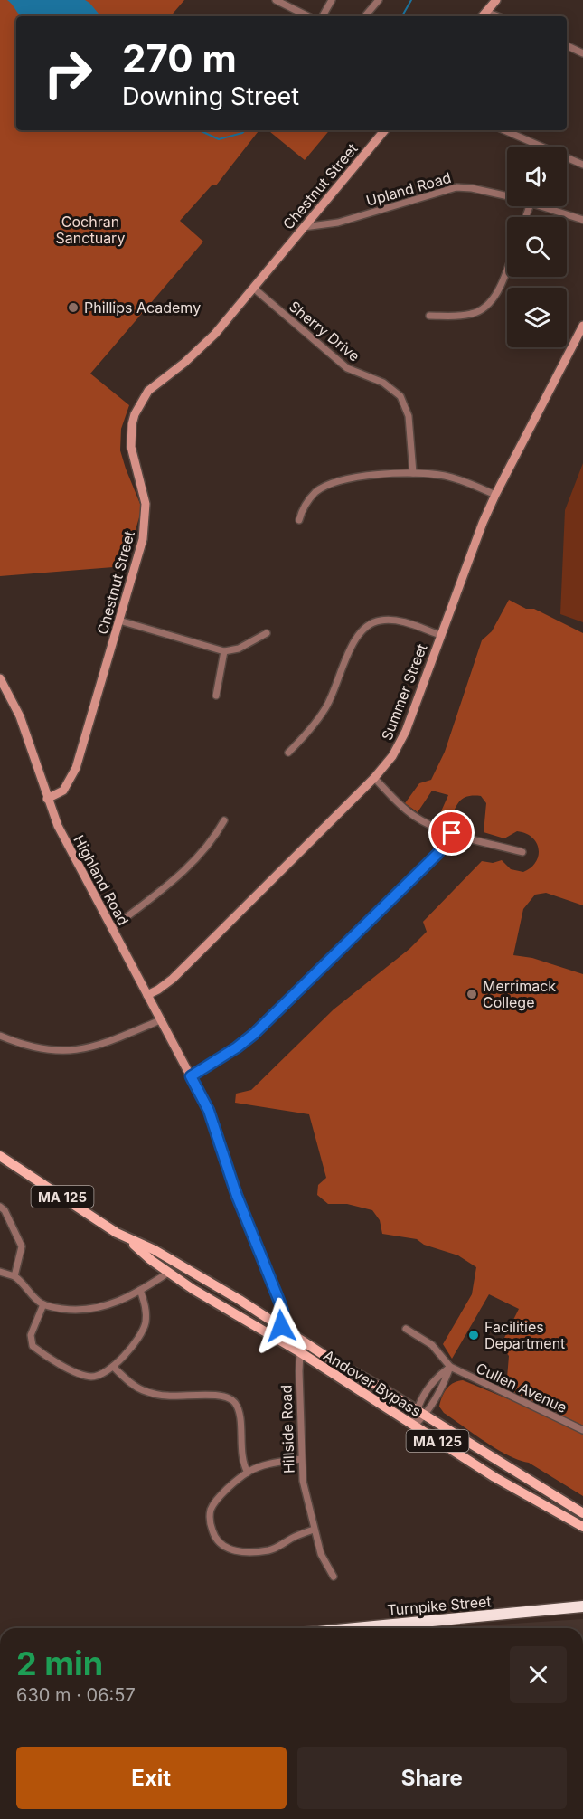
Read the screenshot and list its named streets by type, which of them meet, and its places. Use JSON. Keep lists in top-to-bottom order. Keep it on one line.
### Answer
{"streets":{"highway":["Turnpike Street"],"main road":["MA 125","Andover Bypass"],"street":["Chestnut Street","Upland Road","Sherry Drive","Summer Street","Highland Road","Cullen Avenue","Hillside Road"]},"crossings":[["Chestnut Street","Upland Road"],["Chestnut Street","Sherry Drive"],["Chestnut Street","Highland Road"],["Summer Street","Highland Road"],["Highland Road","Andover Bypass"],["Andover Bypass","Hillside Road"]],"parks":["Cochran Sanctuary"],"places":["Phillips Academy","Merrimack College","Facilities Department"],"page":{"turn":["270 m","Downing Street"],"heading":["2 min","630 m · 06:57"],"buttons":["Exit","Share"]}}
